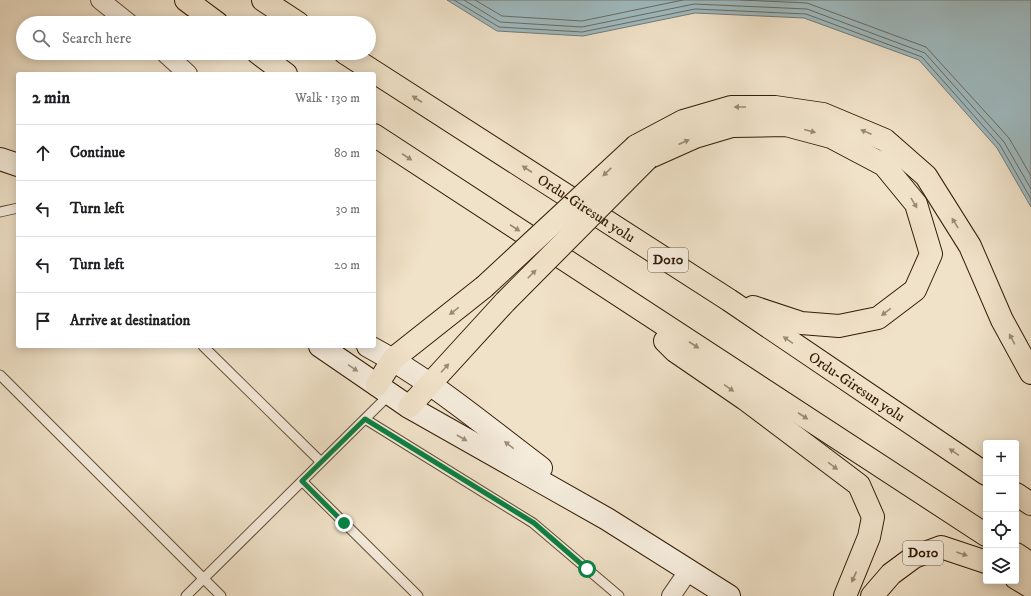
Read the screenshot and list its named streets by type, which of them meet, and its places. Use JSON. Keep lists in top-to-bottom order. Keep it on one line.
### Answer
{"streets":{"highway":["Ordu-Giresun yolu","D010"]},"page":{"search":"Search here","heading":["2 min","Walk · 130 m"],"list":[["Continue","80 m"],["Turn left","30 m"],["Turn left","20 m"],"Arrive at destination"],"map_buttons":["+","−"]}}
